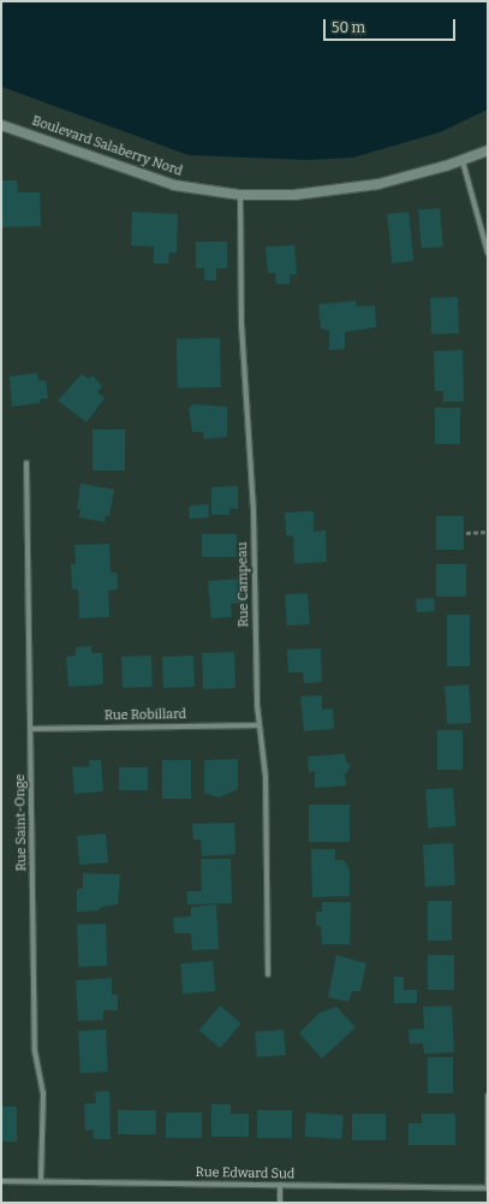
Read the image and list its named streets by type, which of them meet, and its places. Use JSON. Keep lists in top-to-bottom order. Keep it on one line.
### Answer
{"streets":{"street":["Boulevard Salaberry Nord","Rue Campeau","Rue Robillard","Rue Saint-Onge","Rue Edward Sud"]},"crossings":[["Boulevard Salaberry Nord","Rue Campeau"],["Rue Campeau","Rue Robillard"],["Rue Robillard","Rue Saint-Onge"],["Rue Saint-Onge","Rue Edward Sud"]],"scale_bar":"50 m"}
